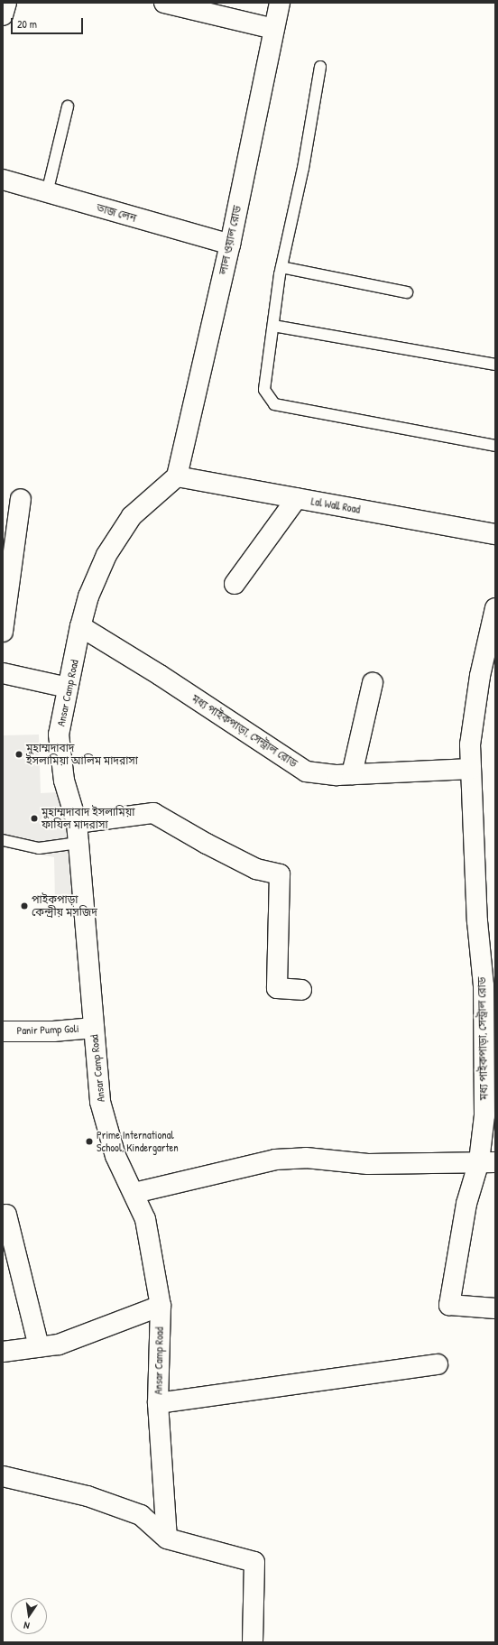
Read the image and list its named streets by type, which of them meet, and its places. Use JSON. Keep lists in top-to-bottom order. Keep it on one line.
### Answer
{"streets":{"street":["তাজ লেন","লাল ওয়াল রোড","Lal Wall Road","Ansar Camp Road","মধ্য পাইকপাড়া, সেন্ট্রাল রোড","Panir Pump Goli"]},"crossings":[["তাজ লেন","লাল ওয়াল রোড"],["লাল ওয়াল রোড","Lal Wall Road"],["লাল ওয়াল রোড","Ansar Camp Road"],["Lal Wall Road","Ansar Camp Road"],["Ansar Camp Road","মধ্য পাইকপাড়া, সেন্ট্রাল রোড"],["Ansar Camp Road","Panir Pump Goli"]],"places":["মুহাম্মদাবাদ ইসলামিয়া আলিম মাদরাসা","মুহাম্মদাবাদ ইসলামিয়া ফাযিল মাদরাসা","পাইকপাড়া কেন্দ্রীয় মসজিদ","Prime International School, Kindergarten"],"scale_bar":"20 m","north":"bottom"}
